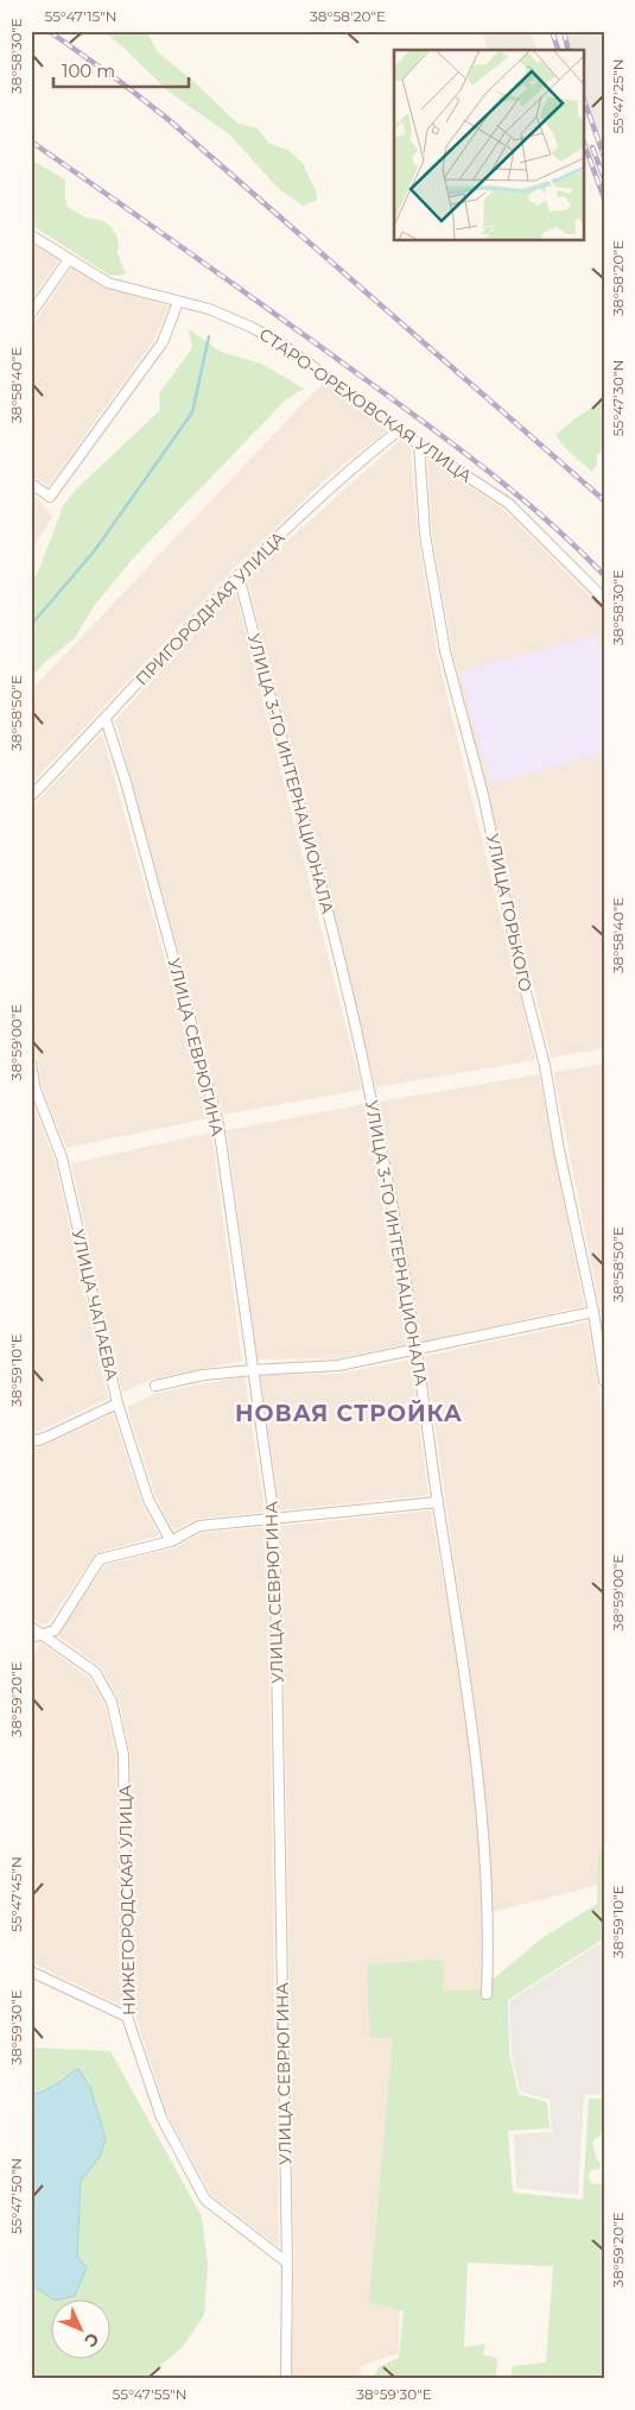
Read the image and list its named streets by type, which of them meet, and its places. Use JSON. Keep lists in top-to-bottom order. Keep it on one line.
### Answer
{"streets":{"street":["СТАРО-ОРЕХОВСКАЯ УЛИЦА","ПРИГОРОДНАЯ УЛИЦА","УЛИЦА 3-ГО ИНТЕРНАЦИОНАЛА","УЛИЦА ГОРЬКОГО","УЛИЦА СЕВРЮГИНА","УЛИЦА ЧАПАЕВА","НИЖЕГОРОДСКАЯ УЛИЦА"]},"crossings":[["СТАРО-ОРЕХОВСКАЯ УЛИЦА","ПРИГОРОДНАЯ УЛИЦА"],["СТАРО-ОРЕХОВСКАЯ УЛИЦА","УЛИЦА ГОРЬКОГО"],["ПРИГОРОДНАЯ УЛИЦА","УЛИЦА 3-ГО ИНТЕРНАЦИОНАЛА"],["ПРИГОРОДНАЯ УЛИЦА","УЛИЦА СЕВРЮГИНА"],["УЛИЦА СЕВРЮГИНА","НИЖЕГОРОДСКАЯ УЛИЦА"]],"districts":["НОВАЯ СТРОЙКА"],"scale_bar":"100 m","north":"bottom right","coordinates":["55°47'15\"N","38°58'20\"E","38°58'30\"E","55°47'25\"N","38°58'40\"E","55°47'30\"N","38°58'50\"E","38°59'00\"E","38°59'10\"E","38°59'20\"E","55°47'45\"N","38°59'30\"E","55°47'50\"N","55°47'55\"N"]}
